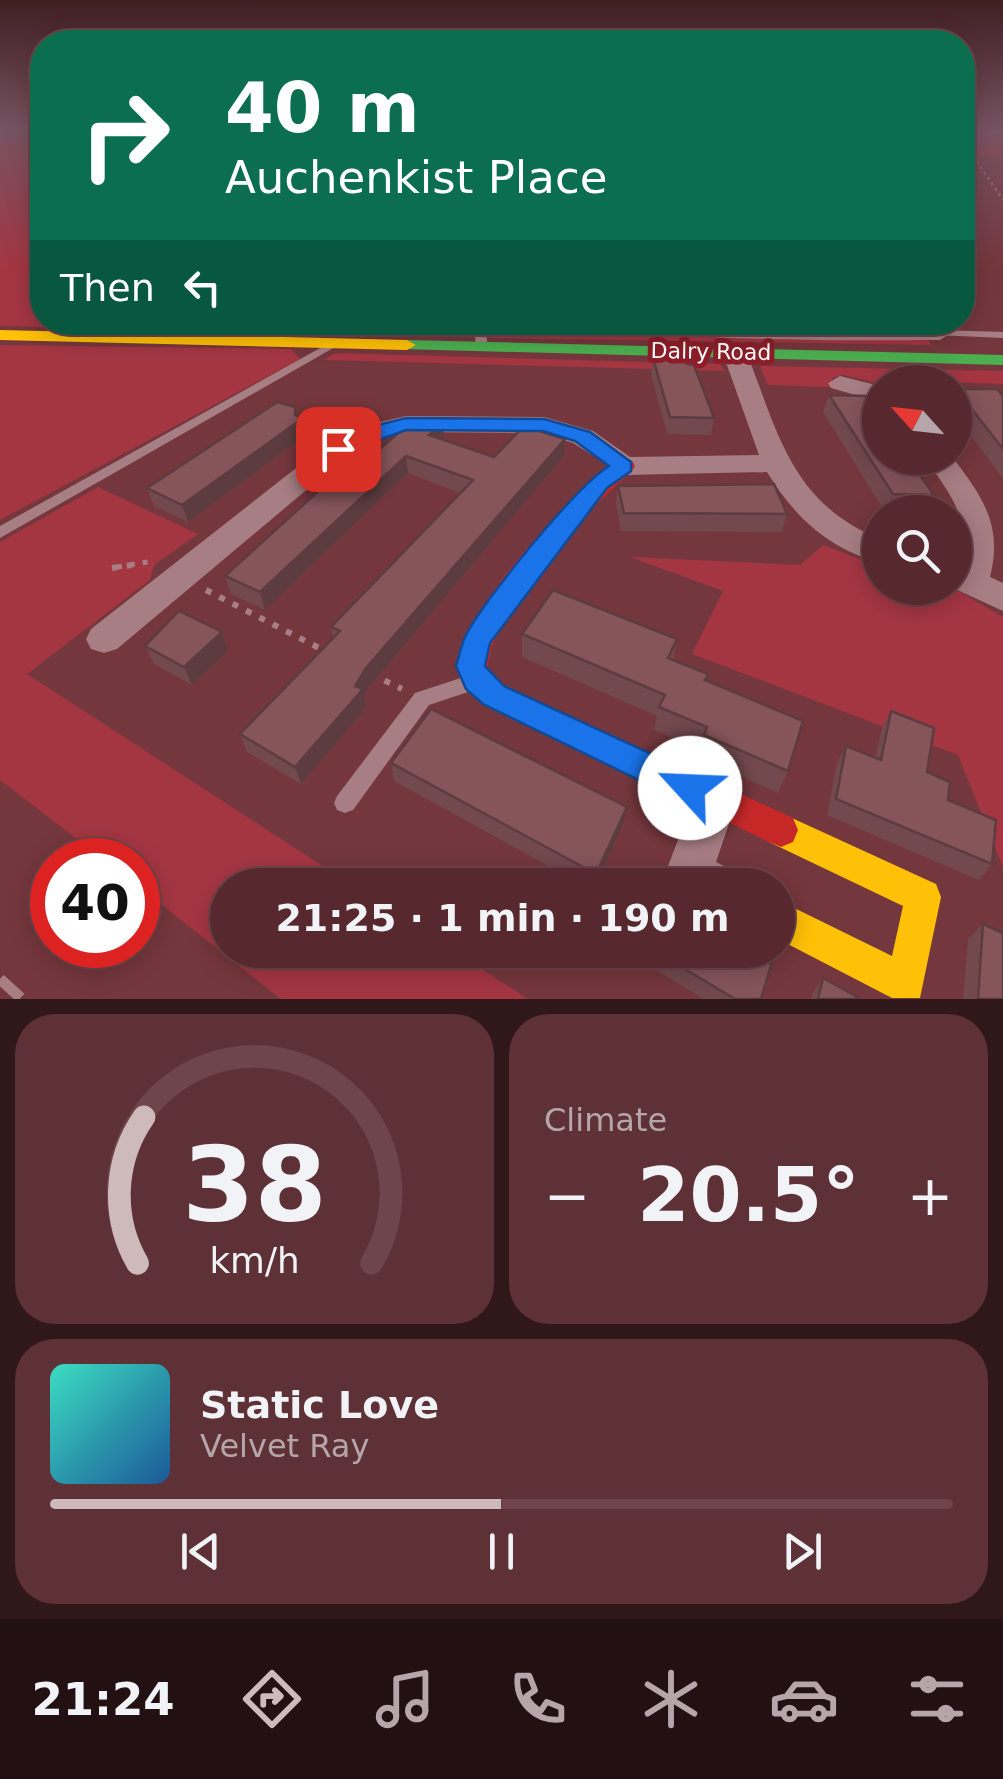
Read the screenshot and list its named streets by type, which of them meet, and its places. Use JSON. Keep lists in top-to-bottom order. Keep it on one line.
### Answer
{"streets":{"main road":["Dalry Road"]},"north":"top left","page":{"turn":["40 m","Auchenkist Place"],"then":"Then","limit":"40","trip":"21:25 · 1 min · 190 m","tile":"Climate","heat":["−","20.5°","+"],"song":["Static Love","Velvet Ray"],"tabs":"21:24","gauge":["38","km/h"]}}
